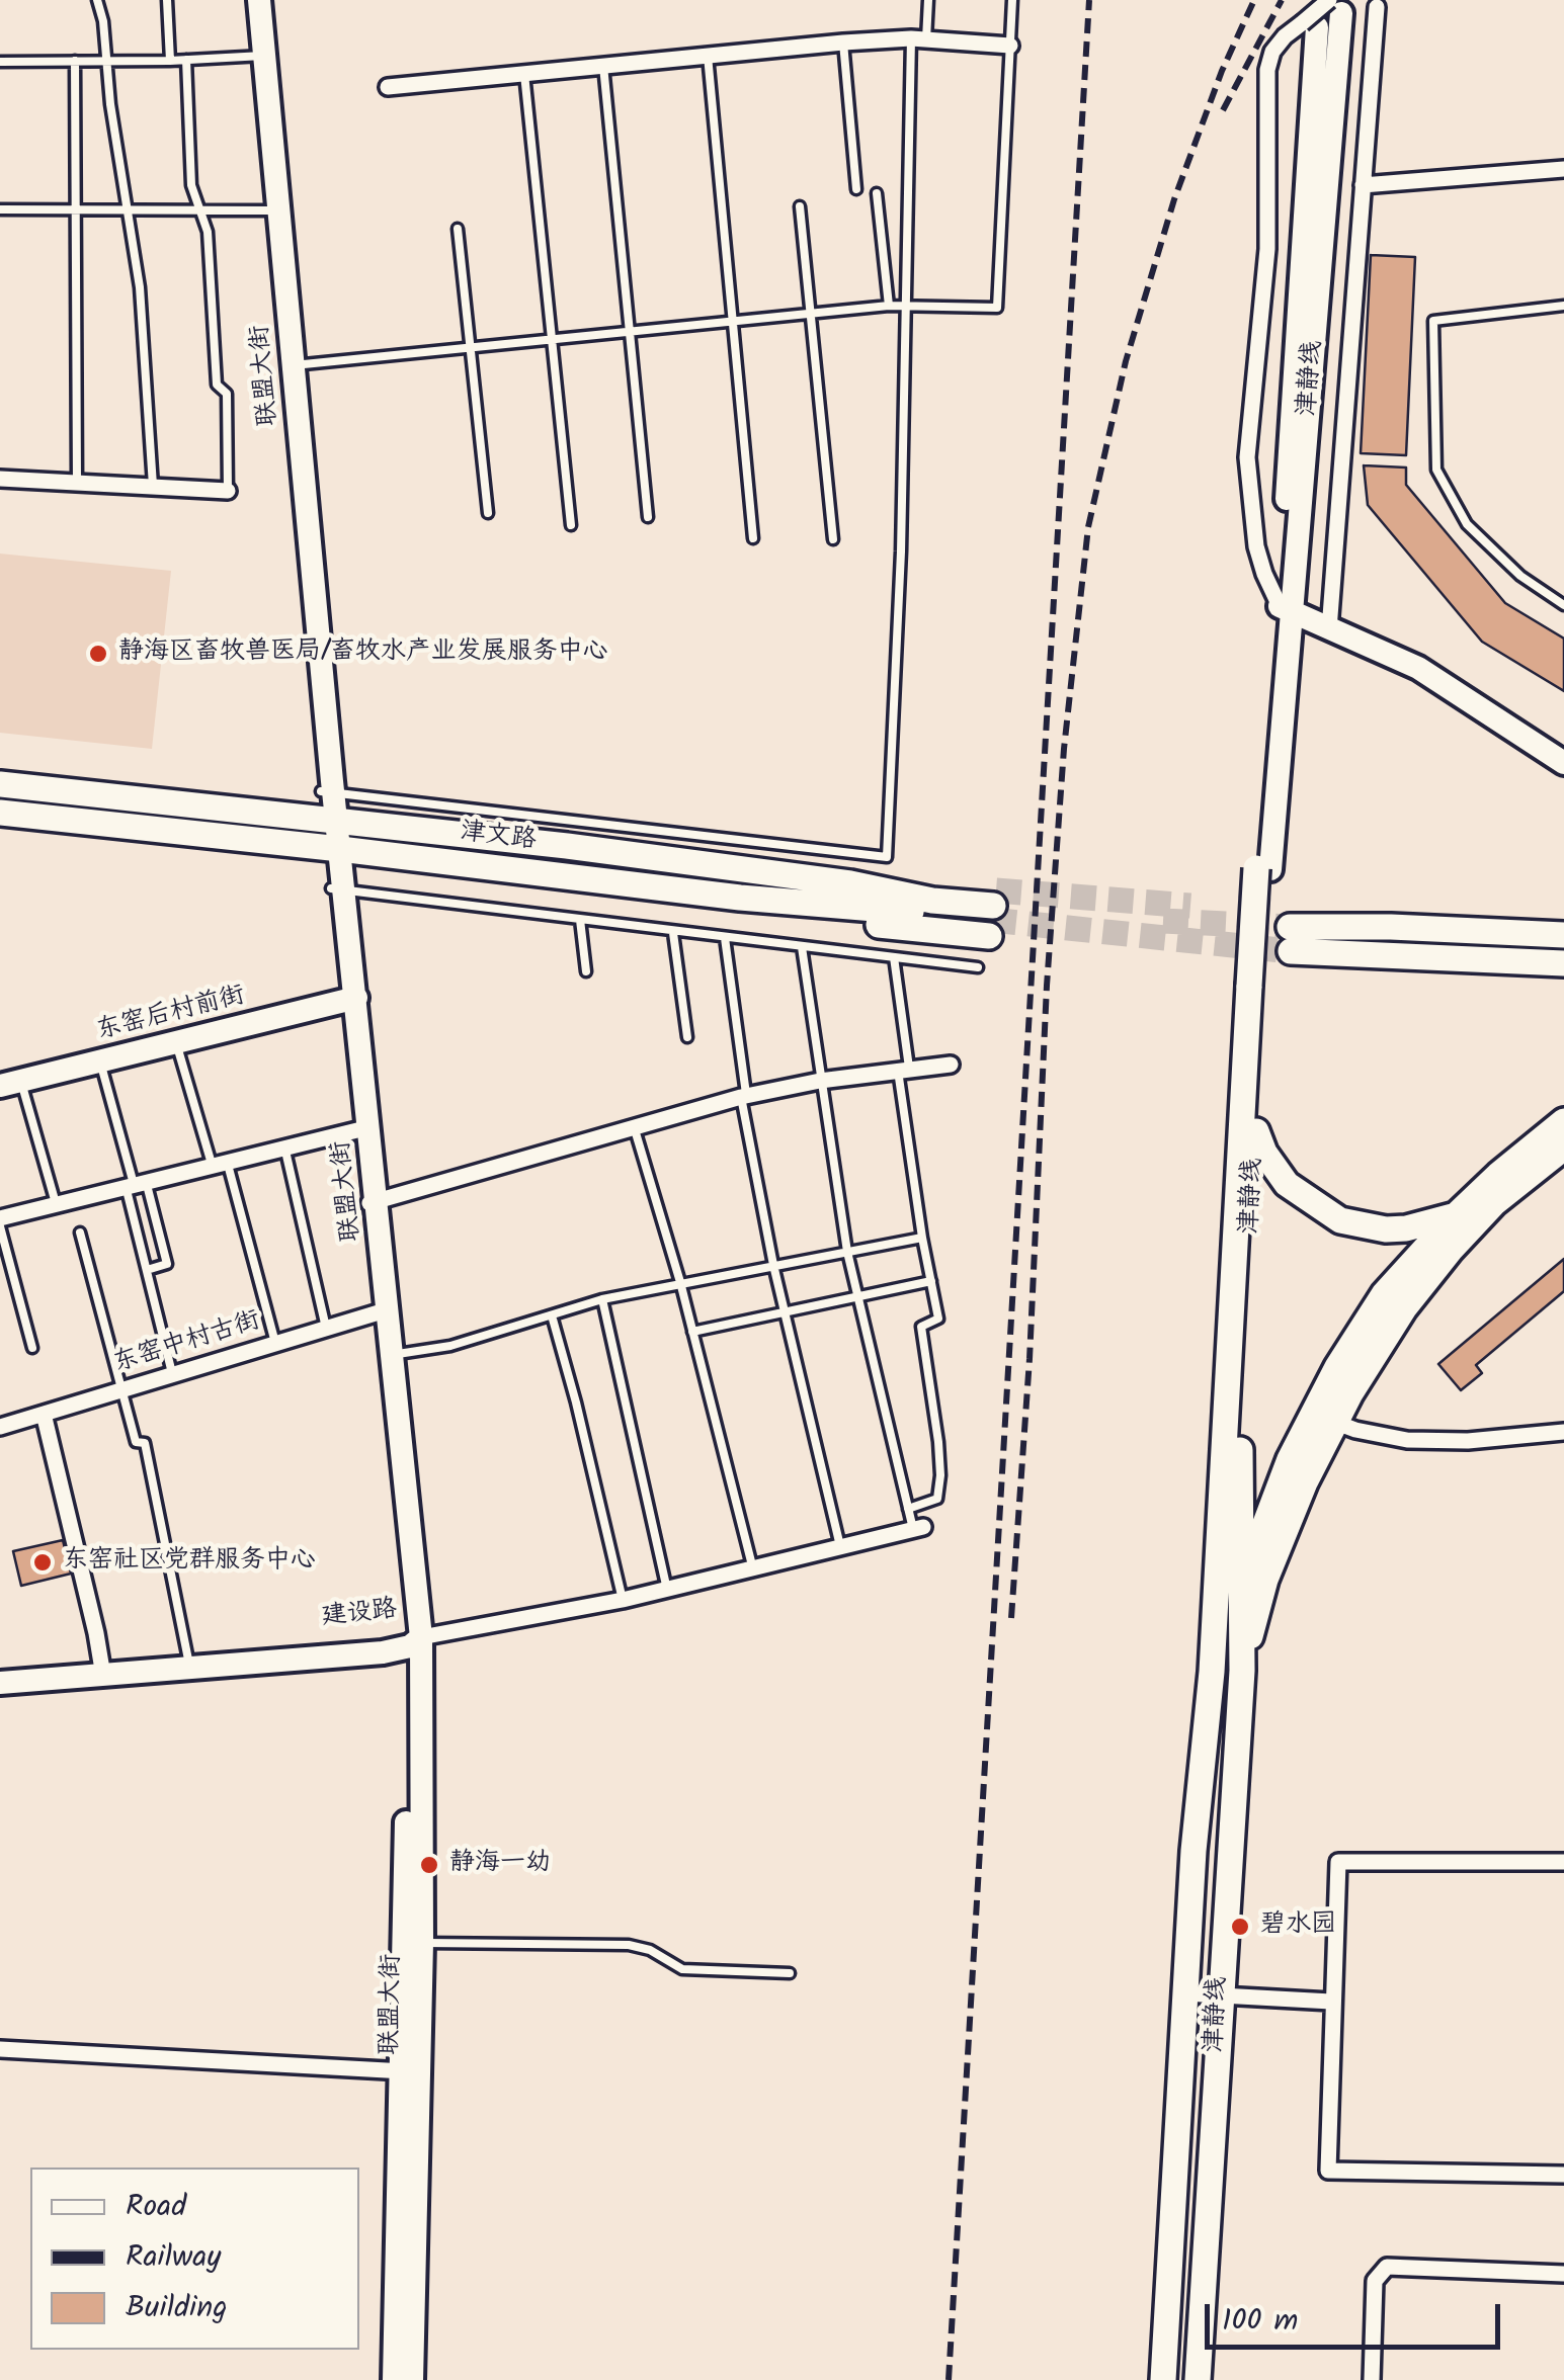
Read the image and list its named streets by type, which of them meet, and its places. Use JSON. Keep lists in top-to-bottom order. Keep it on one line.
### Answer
{"streets":{"main road":["联盟大街","津静线","津文路","东窑后村前街","建设路"],"street":["东窑中村古街"]},"crossings":[["联盟大街","津文路"],["联盟大街","东窑后村前街"],["联盟大街","东窑中村古街"]],"places":["静海区畜牧兽医局/畜牧水产业发展服务中心","东窑社区党群服务中心","静海一幼","碧水园"],"legend":["Road","Railway","Building"],"scale_bar":"100 m"}
